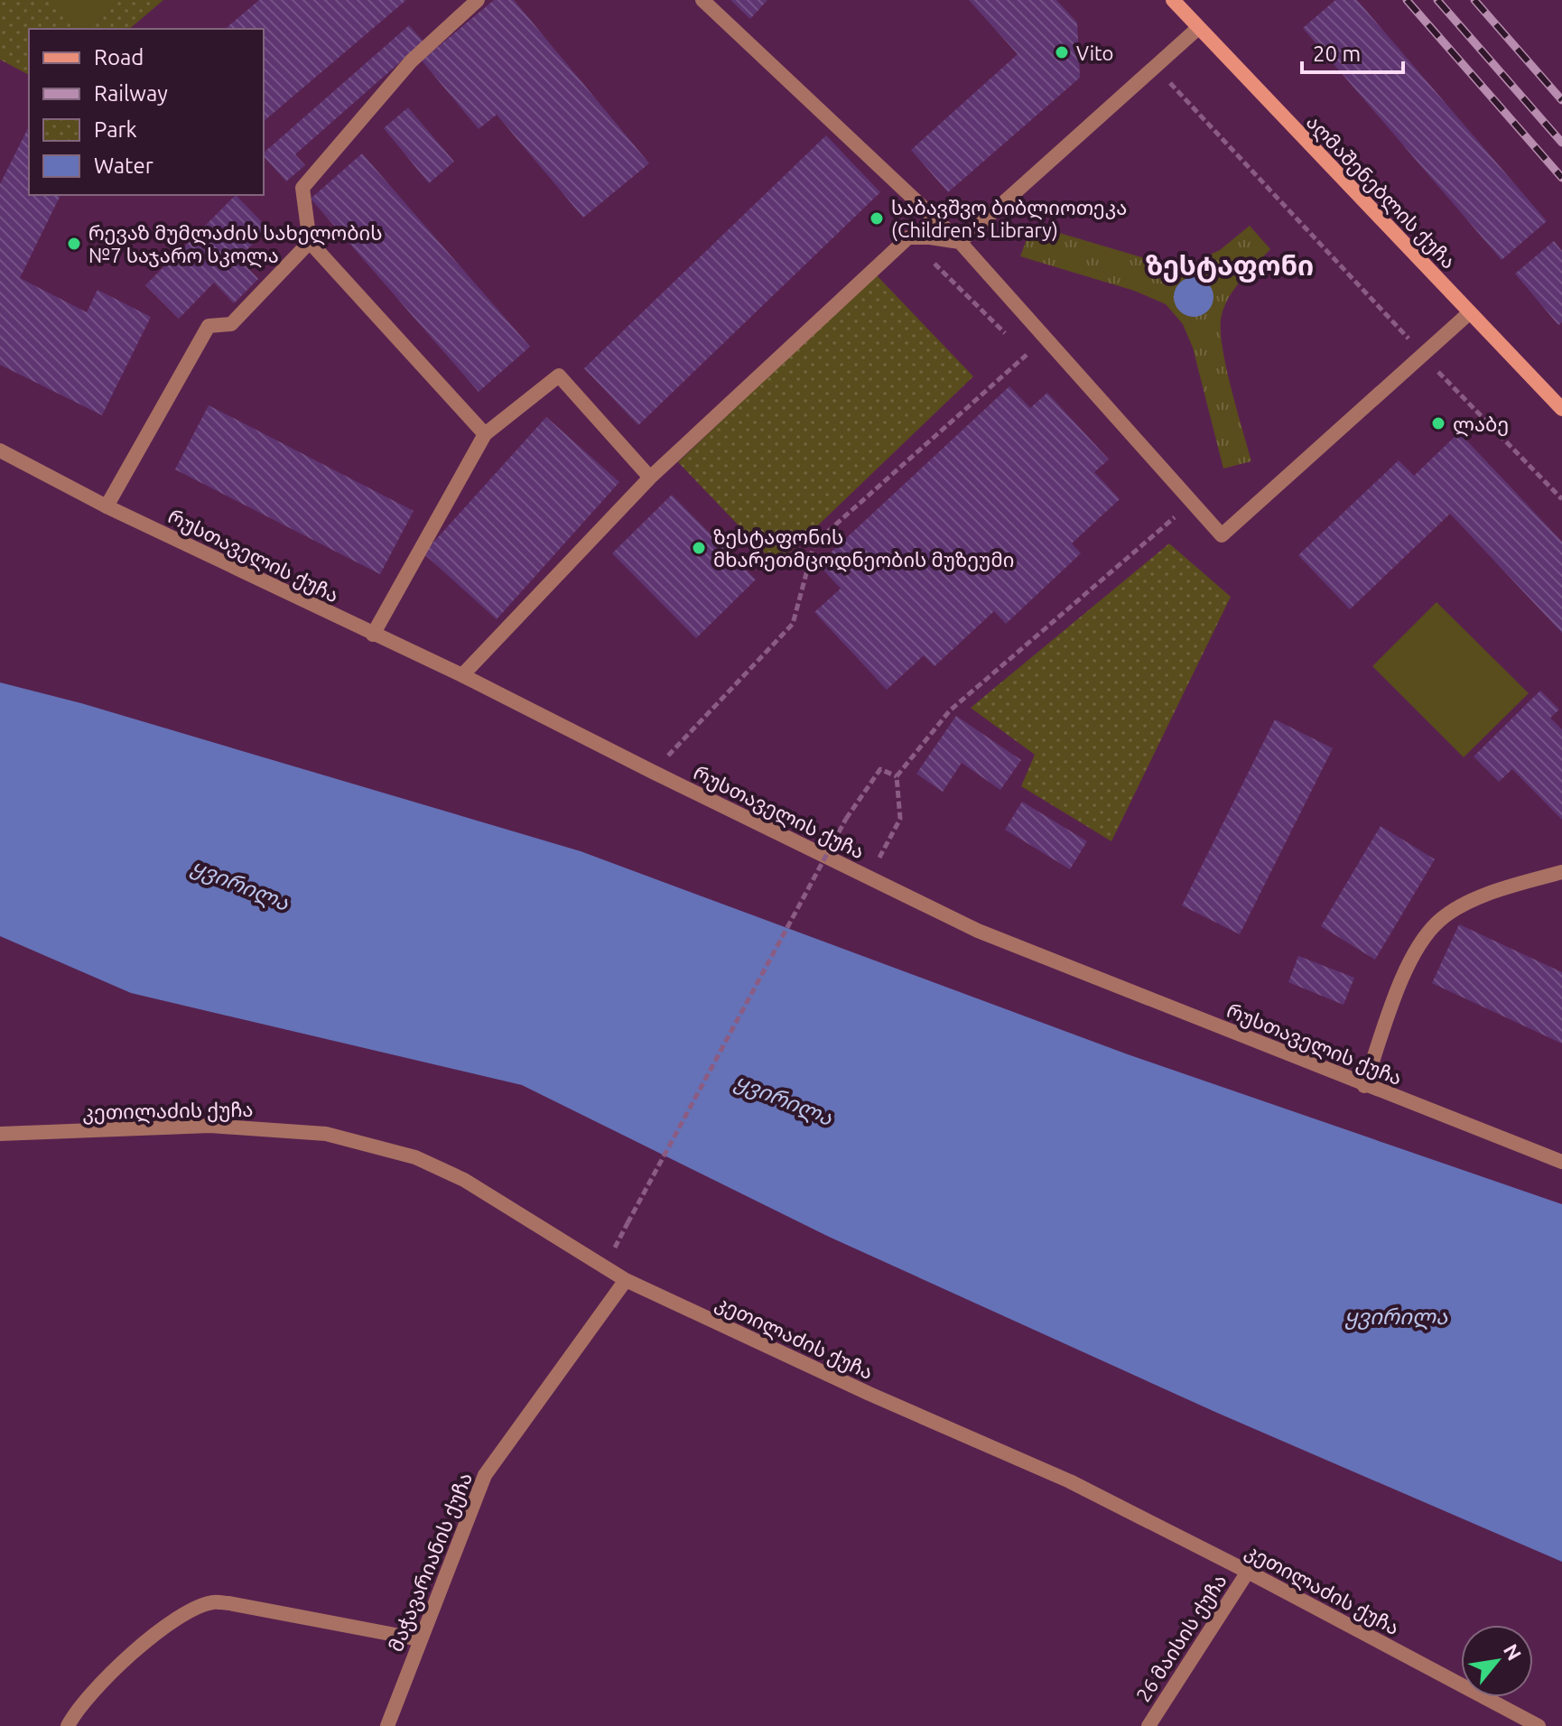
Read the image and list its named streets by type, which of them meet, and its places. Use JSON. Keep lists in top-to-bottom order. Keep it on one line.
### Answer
{"streets":{"main road":["აღმაშენებლის ქუჩა"],"street":["რუსთაველის ქუჩა","კეთილაძის ქუჩა","მაჭავარიანის ქუჩა","26 მაისის ქუჩა"]},"crossings":[["კეთილაძის ქუჩა","მაჭავარიანის ქუჩა"],["კეთილაძის ქუჩა","26 მაისის ქუჩა"]],"districts":["ზესტაფონი"],"water":["ყვირილა"],"places":["Vito","საბავშვო ბიბლიოთეკა (Children's Library)","რევაზ მუმლაძის სახელობის №7 საჯარო სკოლა","ლაბე","ზესტაფონის მხარეთმცოდნეობის მუზეუმი"],"legend":["Road","Railway","Park","Water"],"scale_bar":"20 m","north":"top right"}
